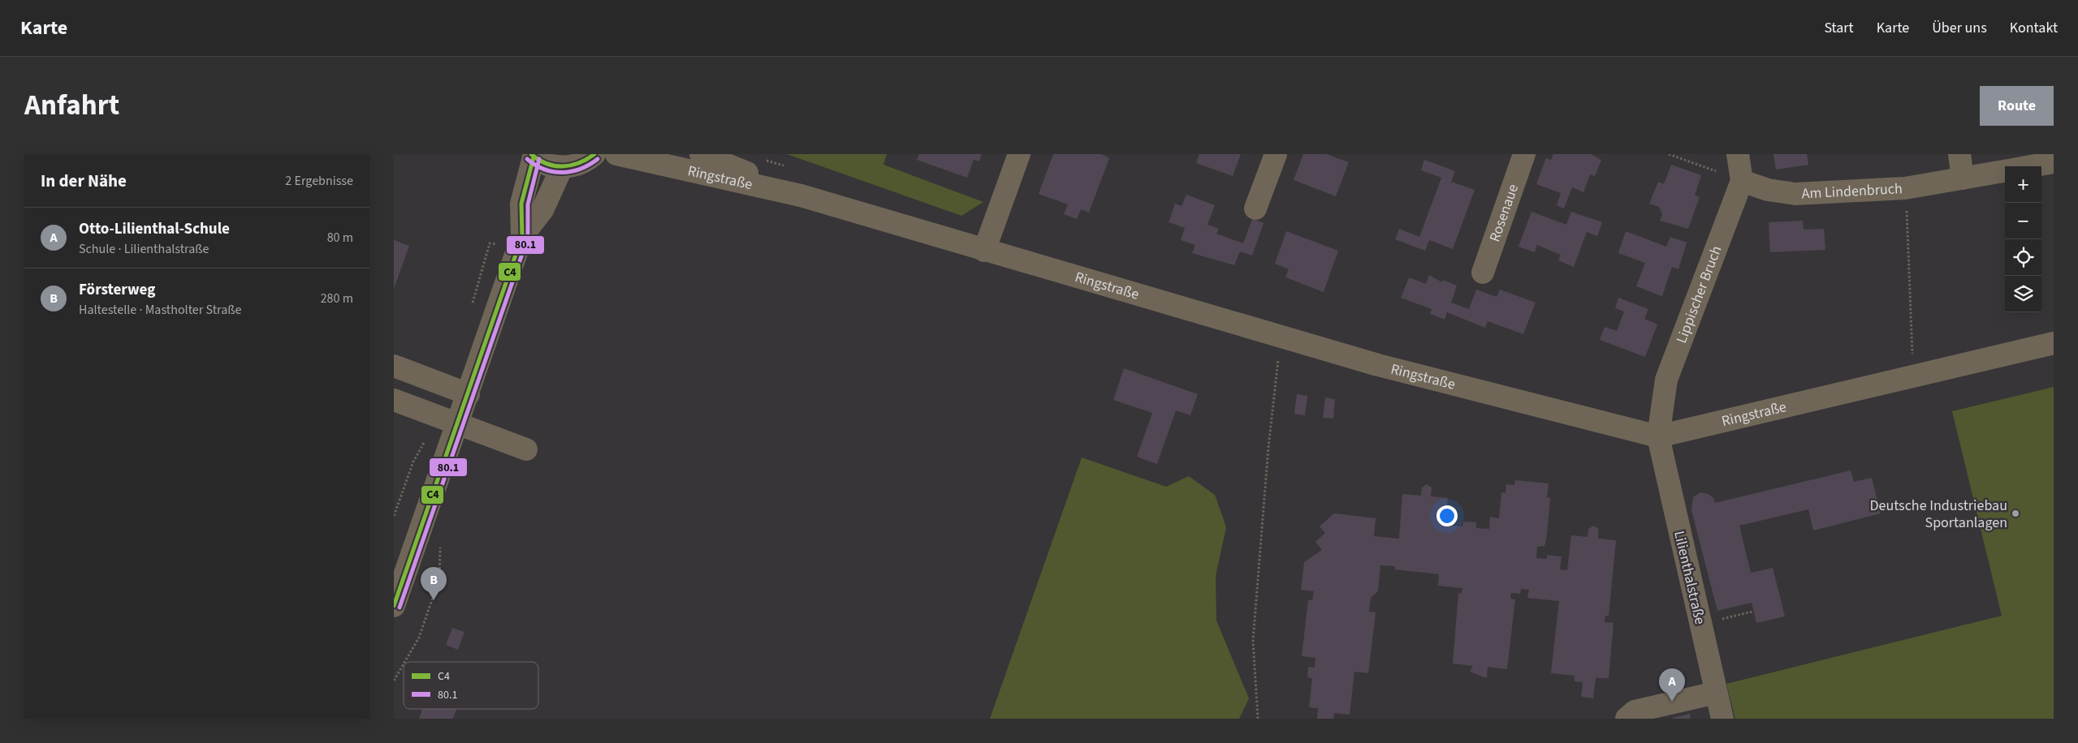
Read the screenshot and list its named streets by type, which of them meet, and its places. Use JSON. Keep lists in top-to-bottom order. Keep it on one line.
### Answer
{"streets":{"street":["Ringstraße","Am Lindenbruch","Rosenaue","Lippischer Bruch","Lilienthalstraße"]},"crossings":[["Ringstraße","Lippischer Bruch"],["Ringstraße","Lilienthalstraße"],["Am Lindenbruch","Lippischer Bruch"],["Lippischer Bruch","Lilienthalstraße"]],"places":["Deutsche Industriebau Sportanlagen"],"lines":["transit line C4","transit line 80.1"],"legend":["C4","80.1"],"page":{"header":"Karte","nav":["Start","Karte","Über uns","Kontakt"],"title":"Anfahrt","buttons":"Route","heading":["In der Nähe","2 Ergebnisse"],"map_buttons":["+","−"],"list":[{"mark":"A","name":"Otto-Lilienthal-Schule","note":"Schule · Lilienthalstraße","value":"80 m"},{"mark":"B","name":"Försterweg","note":"Haltestelle · Mastholter Straße","value":"280 m"}],"pins":["B","A"]}}
